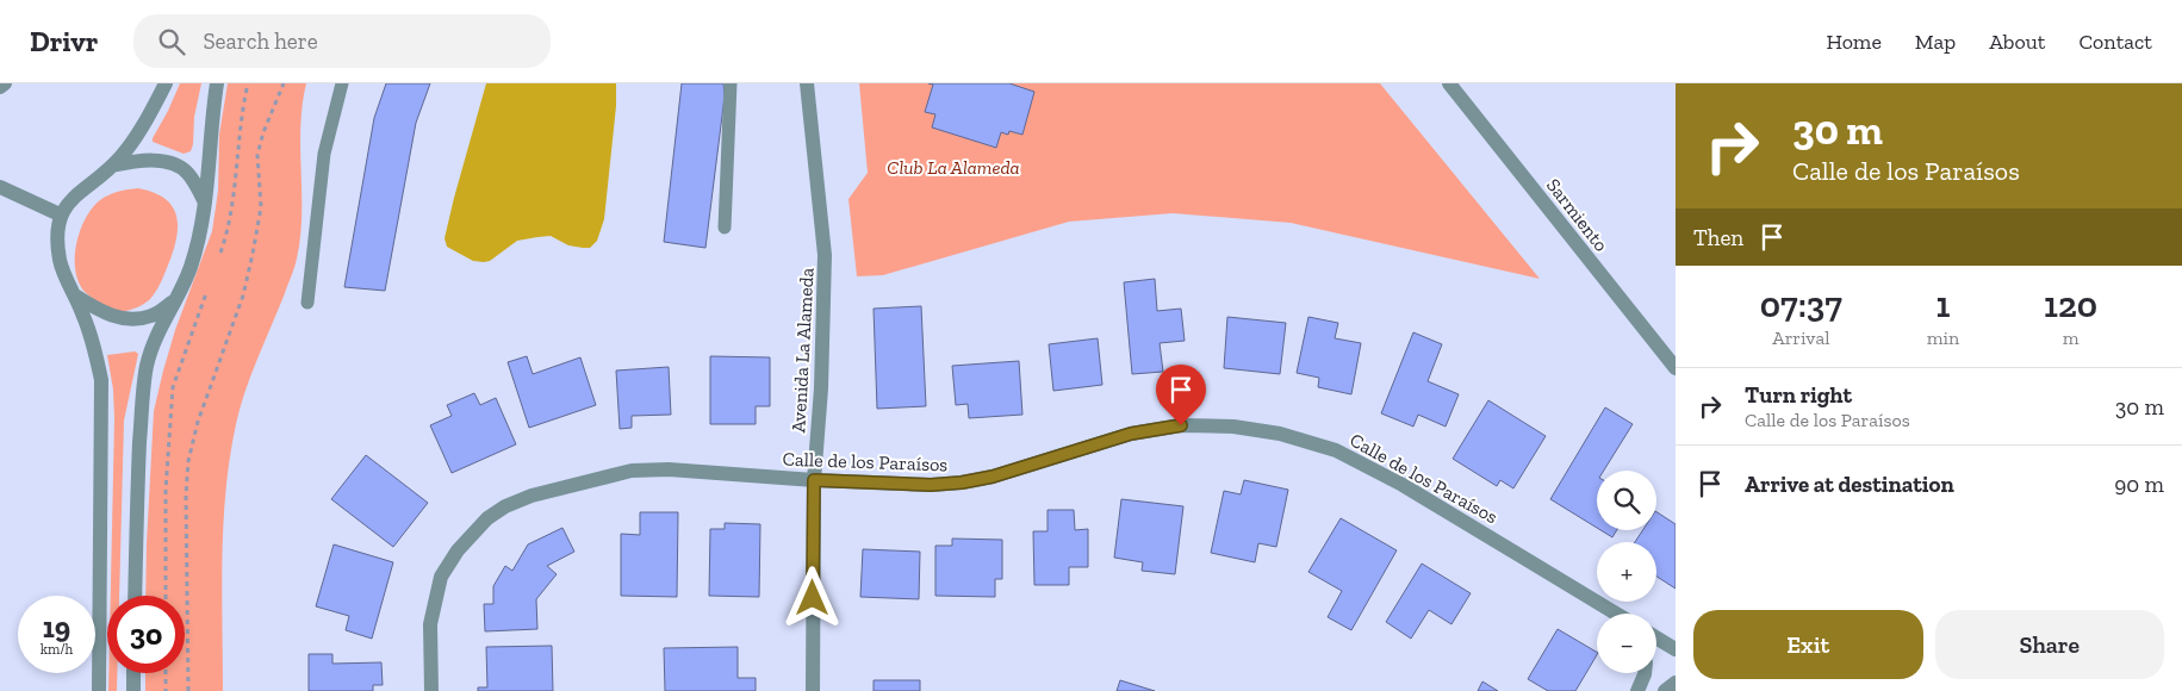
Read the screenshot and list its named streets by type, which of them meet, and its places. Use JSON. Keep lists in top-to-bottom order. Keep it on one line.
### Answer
{"streets":{"street":["Sarmiento","Avenida La Alameda","Calle de los Paraísos"]},"crossings":[["Avenida La Alameda","Calle de los Paraísos"]],"parks":["Club La Alameda"],"page":{"header":"Drivr","search":"Search here","nav":["Home","Map","About","Contact"],"turn":["30 m","Calle de los Paraísos"],"then":"Then","eta":["07:37","Arrival","1","min","120","m"],"list":[{"name":"Turn right","note":"Calle de los Paraísos","value":"30 m"},{"name":"Arrive at destination","value":"90 m"}],"map_buttons":["+","−"],"speed":"19 km/h","limit":"30","buttons":["Exit","Share"]}}
